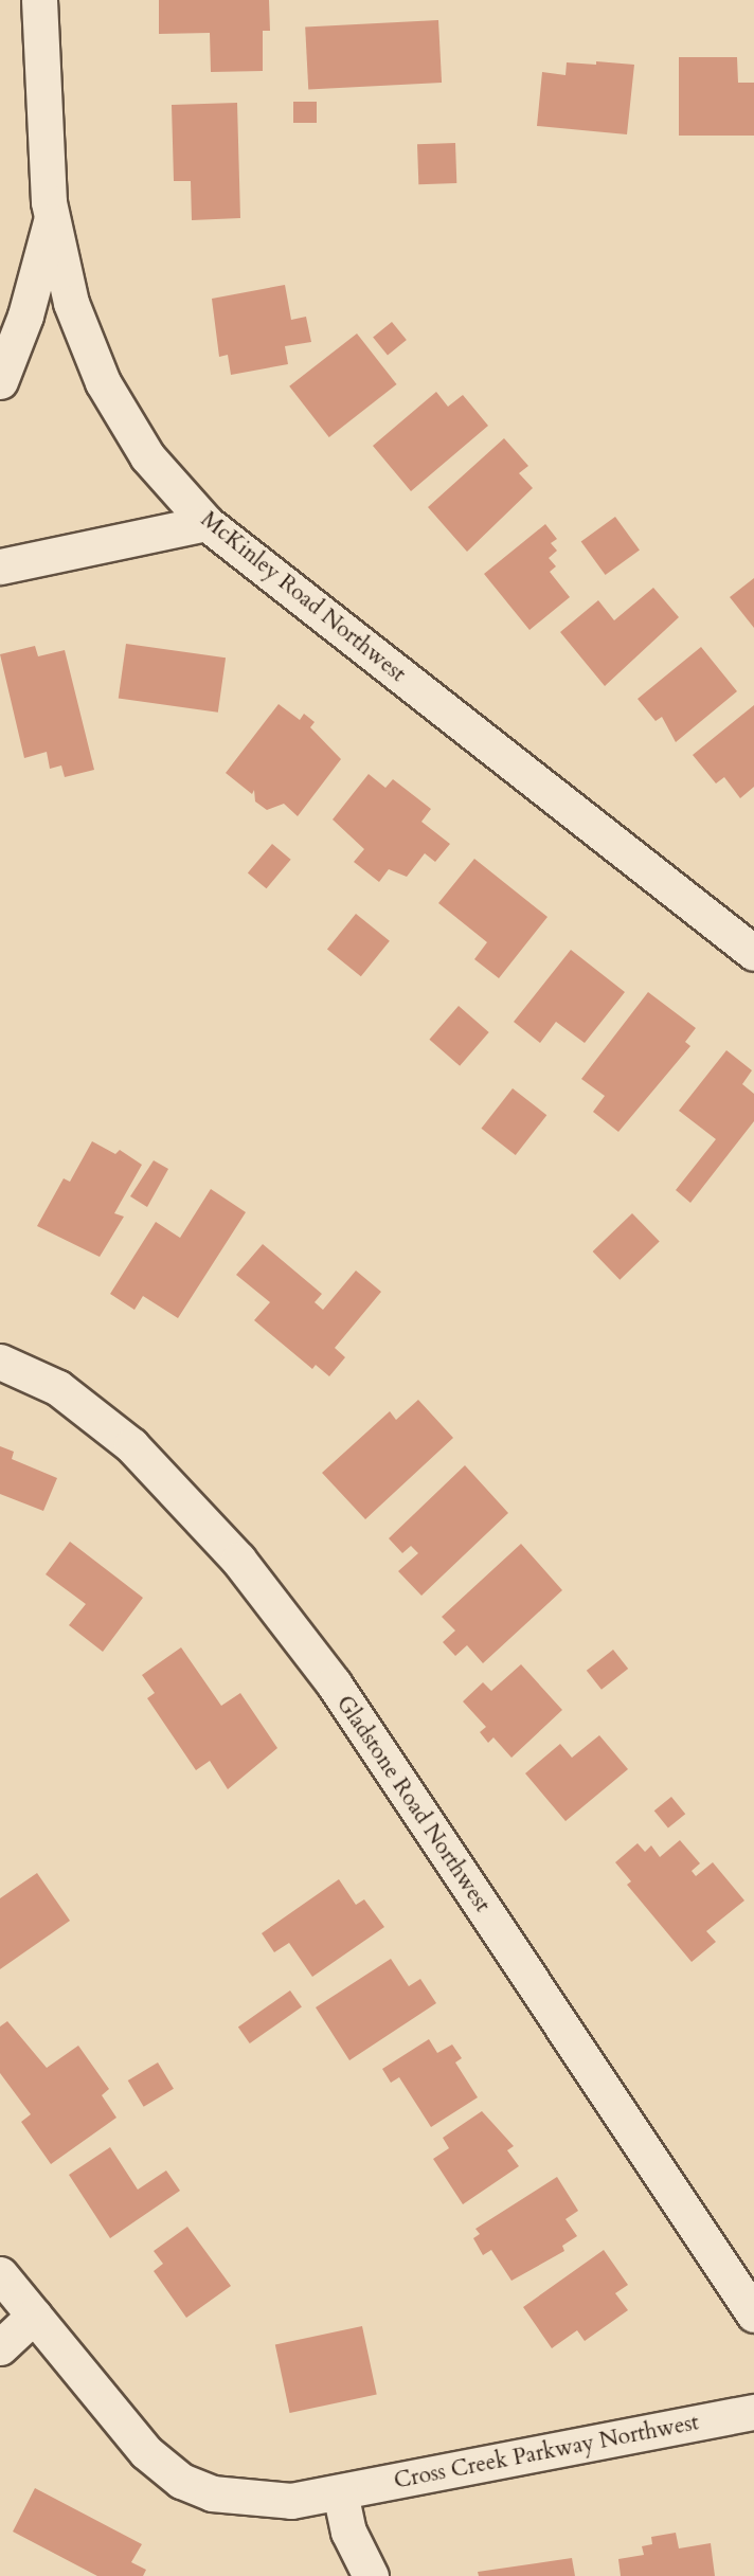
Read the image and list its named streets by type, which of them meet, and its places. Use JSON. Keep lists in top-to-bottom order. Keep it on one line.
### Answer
{"streets":{"street":["McKinley Road Northwest","Gladstone Road Northwest","Cross Creek Parkway Northwest"]}}
